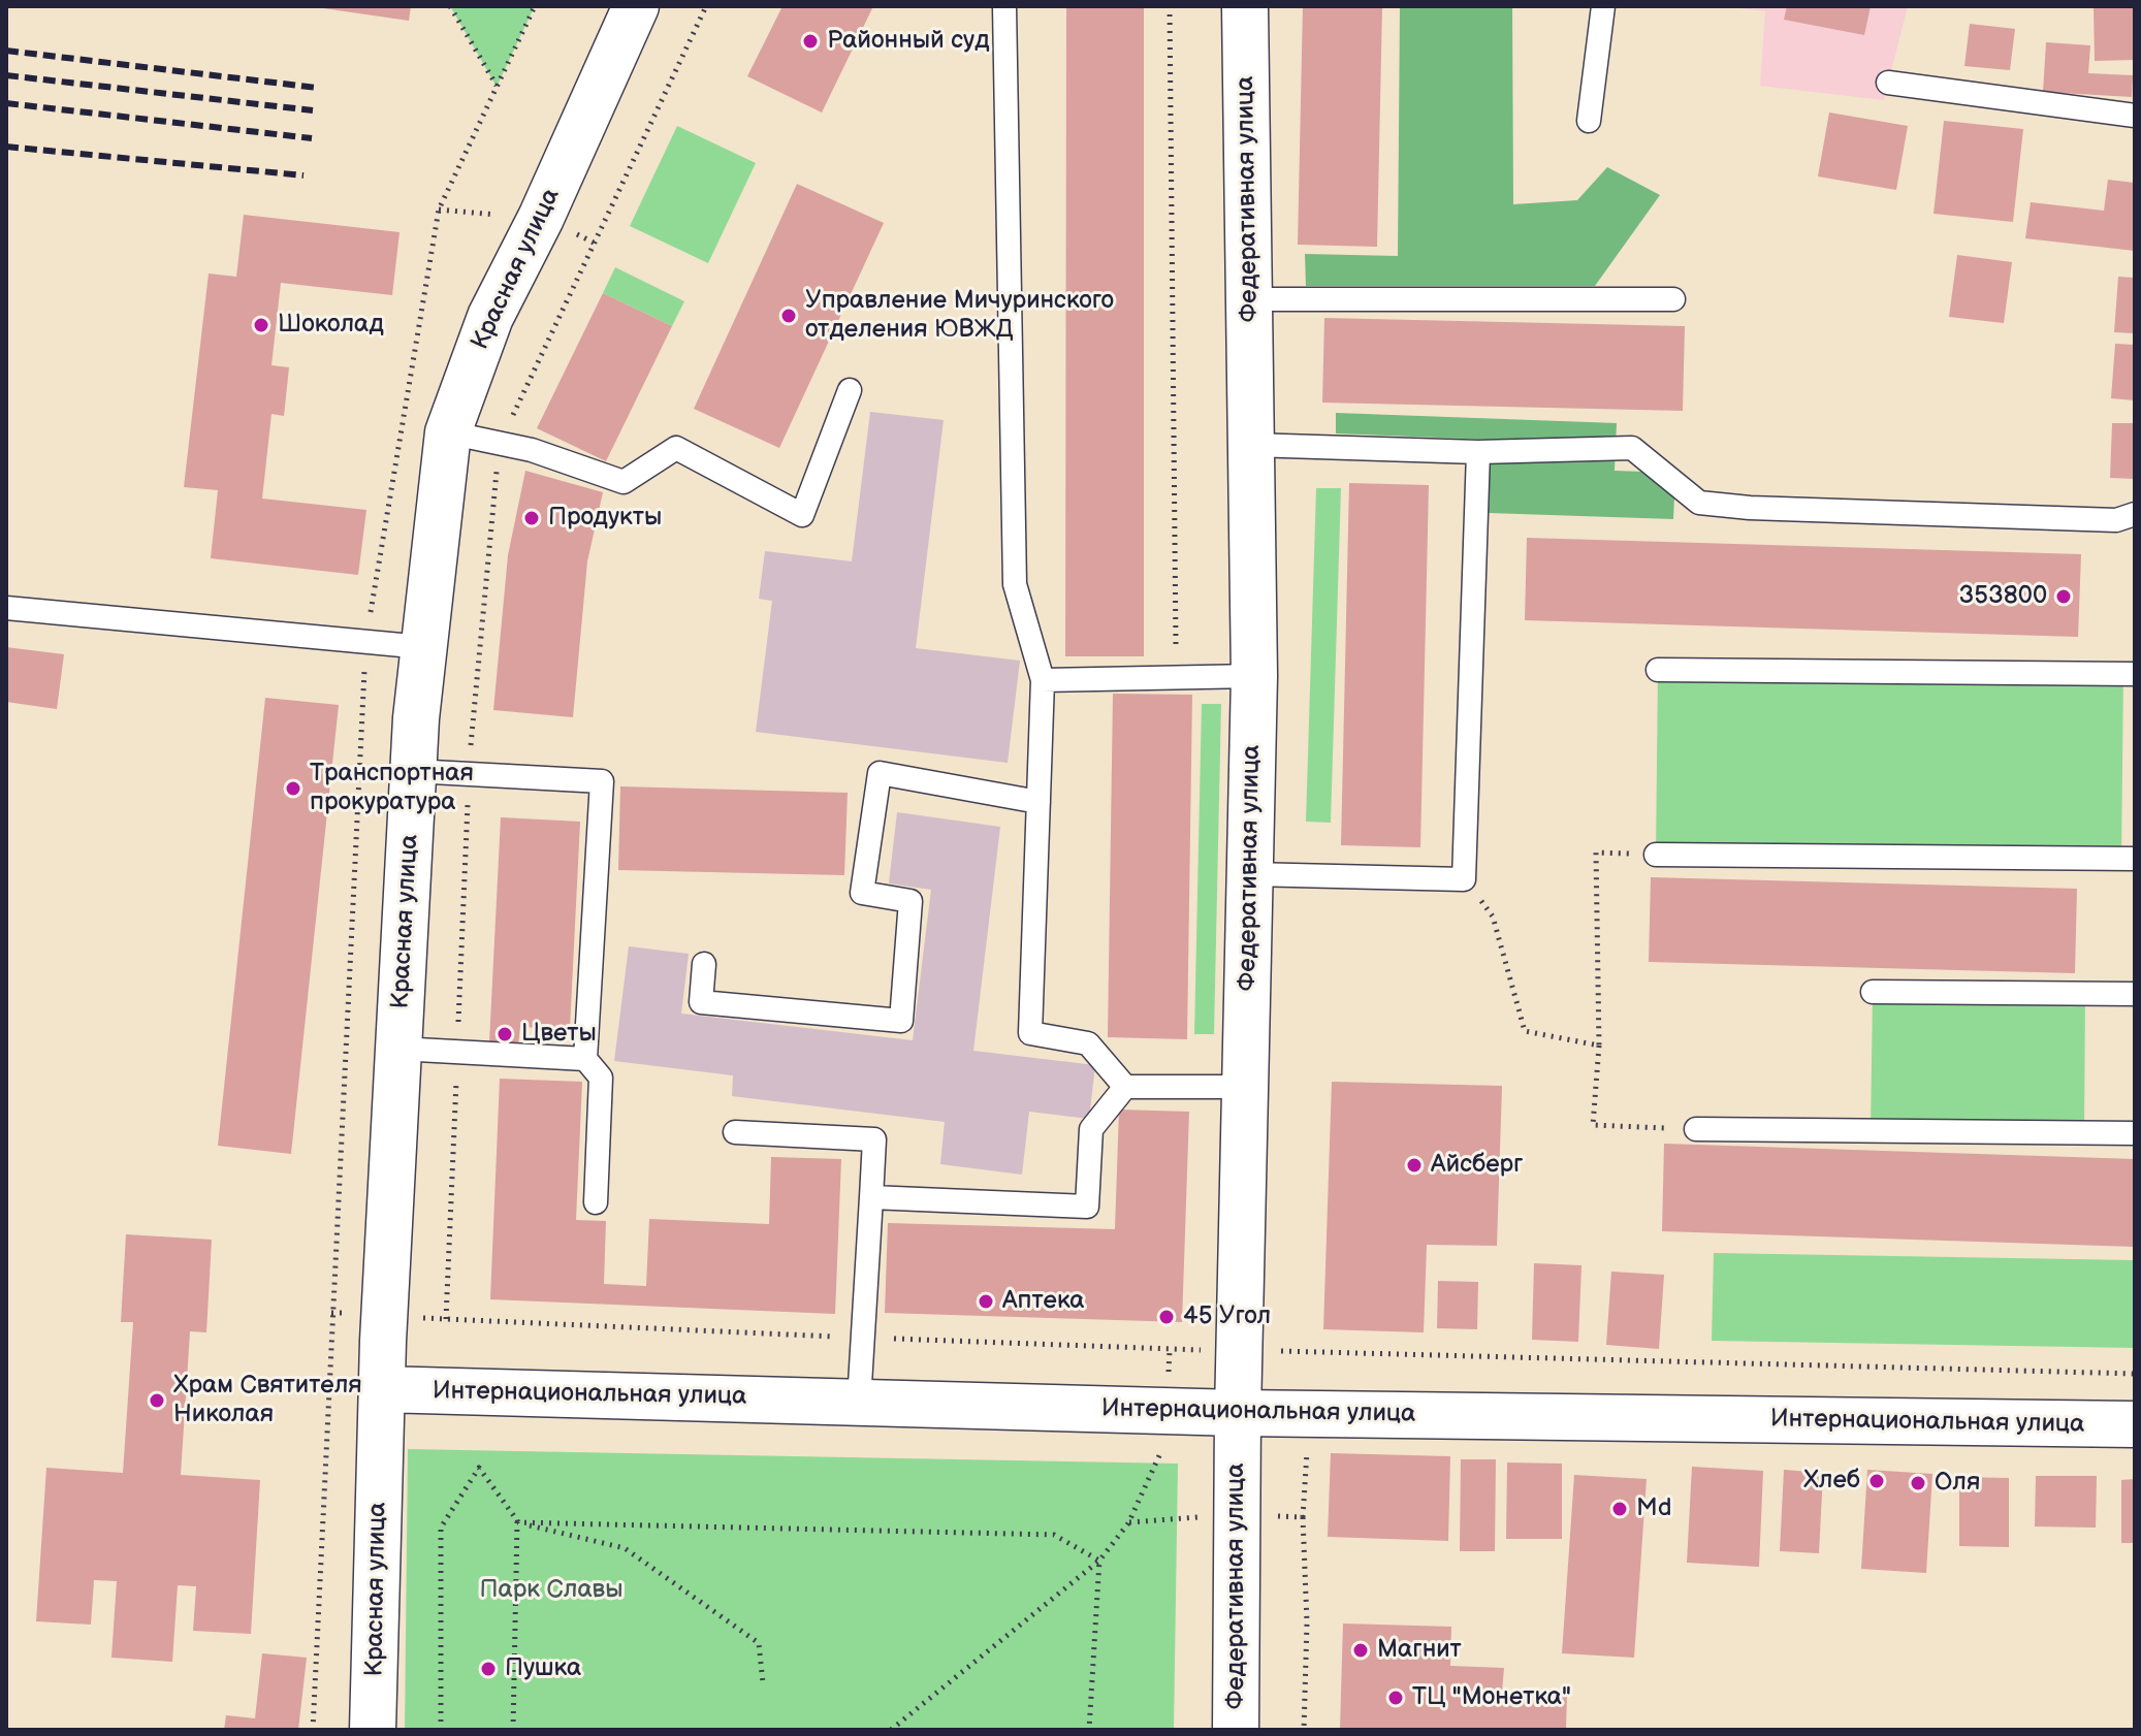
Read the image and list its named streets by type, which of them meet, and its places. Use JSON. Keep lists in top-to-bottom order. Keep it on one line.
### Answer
{"streets":{"main road":["Федеративная улица","Красная улица","Интернациональная улица"]},"crossings":[["Федеративная улица","Интернациональная улица"],["Красная улица","Интернациональная улица"]],"parks":["Парк Славы"],"places":["Районный суд","Управление Мичуринского отделения ЮВЖД","Шоколад","Продукты","353800","Транспортная прокуратура","Цветы","Айсберг","Аптека","45 Угол","Храм Святителя Николая","Хлеб","Оля","Md","Магнит","Пушка","ТЦ \"Монетка\""]}
